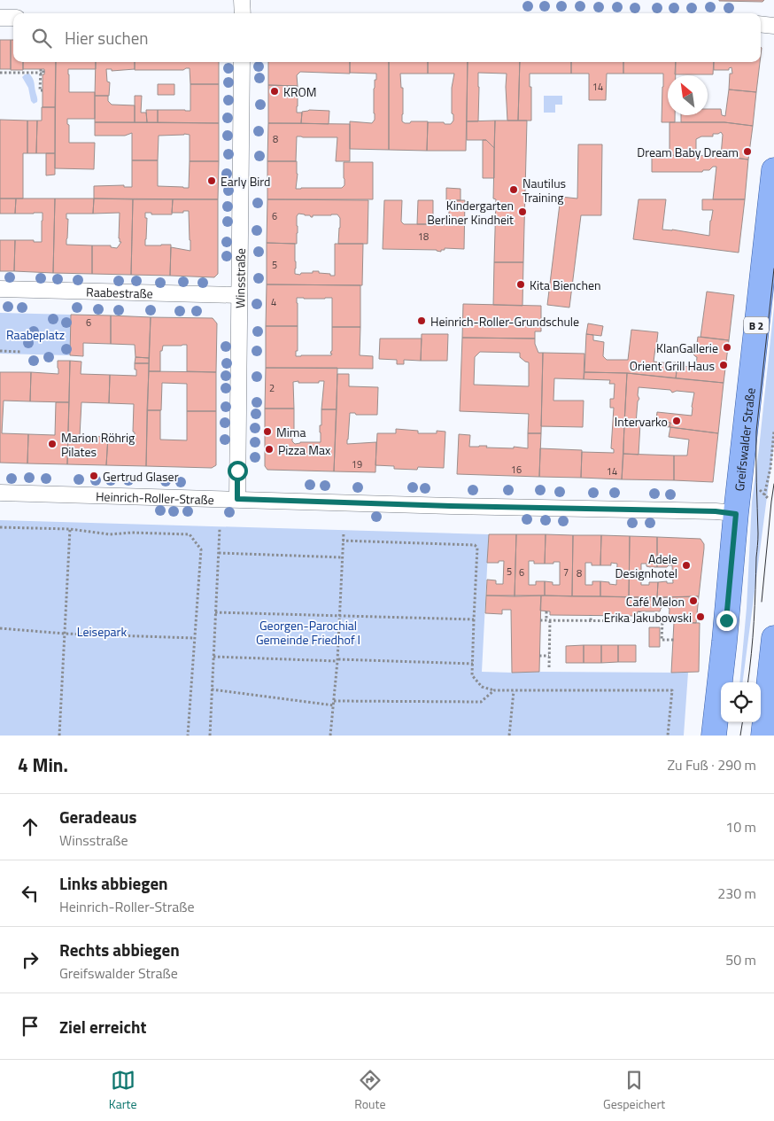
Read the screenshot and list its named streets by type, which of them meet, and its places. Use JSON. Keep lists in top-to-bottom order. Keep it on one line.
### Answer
{"streets":{"main road":["B 2","Greifswalder Straße"],"street":["Winsstraße","Raabestraße","Heinrich-Roller-Straße"]},"crossings":[["Winsstraße","Raabestraße"],["Winsstraße","Heinrich-Roller-Straße"],["Greifswalder Straße","Heinrich-Roller-Straße"]],"parks":["Raabeplatz","Georgen-Parochial Gemeinde Friedhof I","Leisepark"],"places":["KROM","Dream Baby Dream","Early Bird","Nautilus Training","Kindergarten Berliner Kindheit","Kita Bienchen","Heinrich-Roller-Grundschule","KlanGallerie","Orient Grill Haus","Intervarko","Mima","Marion Röhrig Pilates","Pizza Max","Gertrud Glaser","Adele Designhotel","Café Melon","Erika Jakubowski"],"house_numbers":["14","8","6","18","5","4","6","2","19","16","14","5","6","7","8"],"north":"top left","page":{"search":"Hier suchen","heading":["4 Min.","Zu Fuß · 290 m"],"list":[["Geradeaus","Winsstraße","10 m"],["Links abbiegen","Heinrich-Roller-Straße","230 m"],["Rechts abbiegen","Greifswalder Straße","50 m"],"Ziel erreicht"],"nav":["Karte","Route","Gespeichert"]}}
